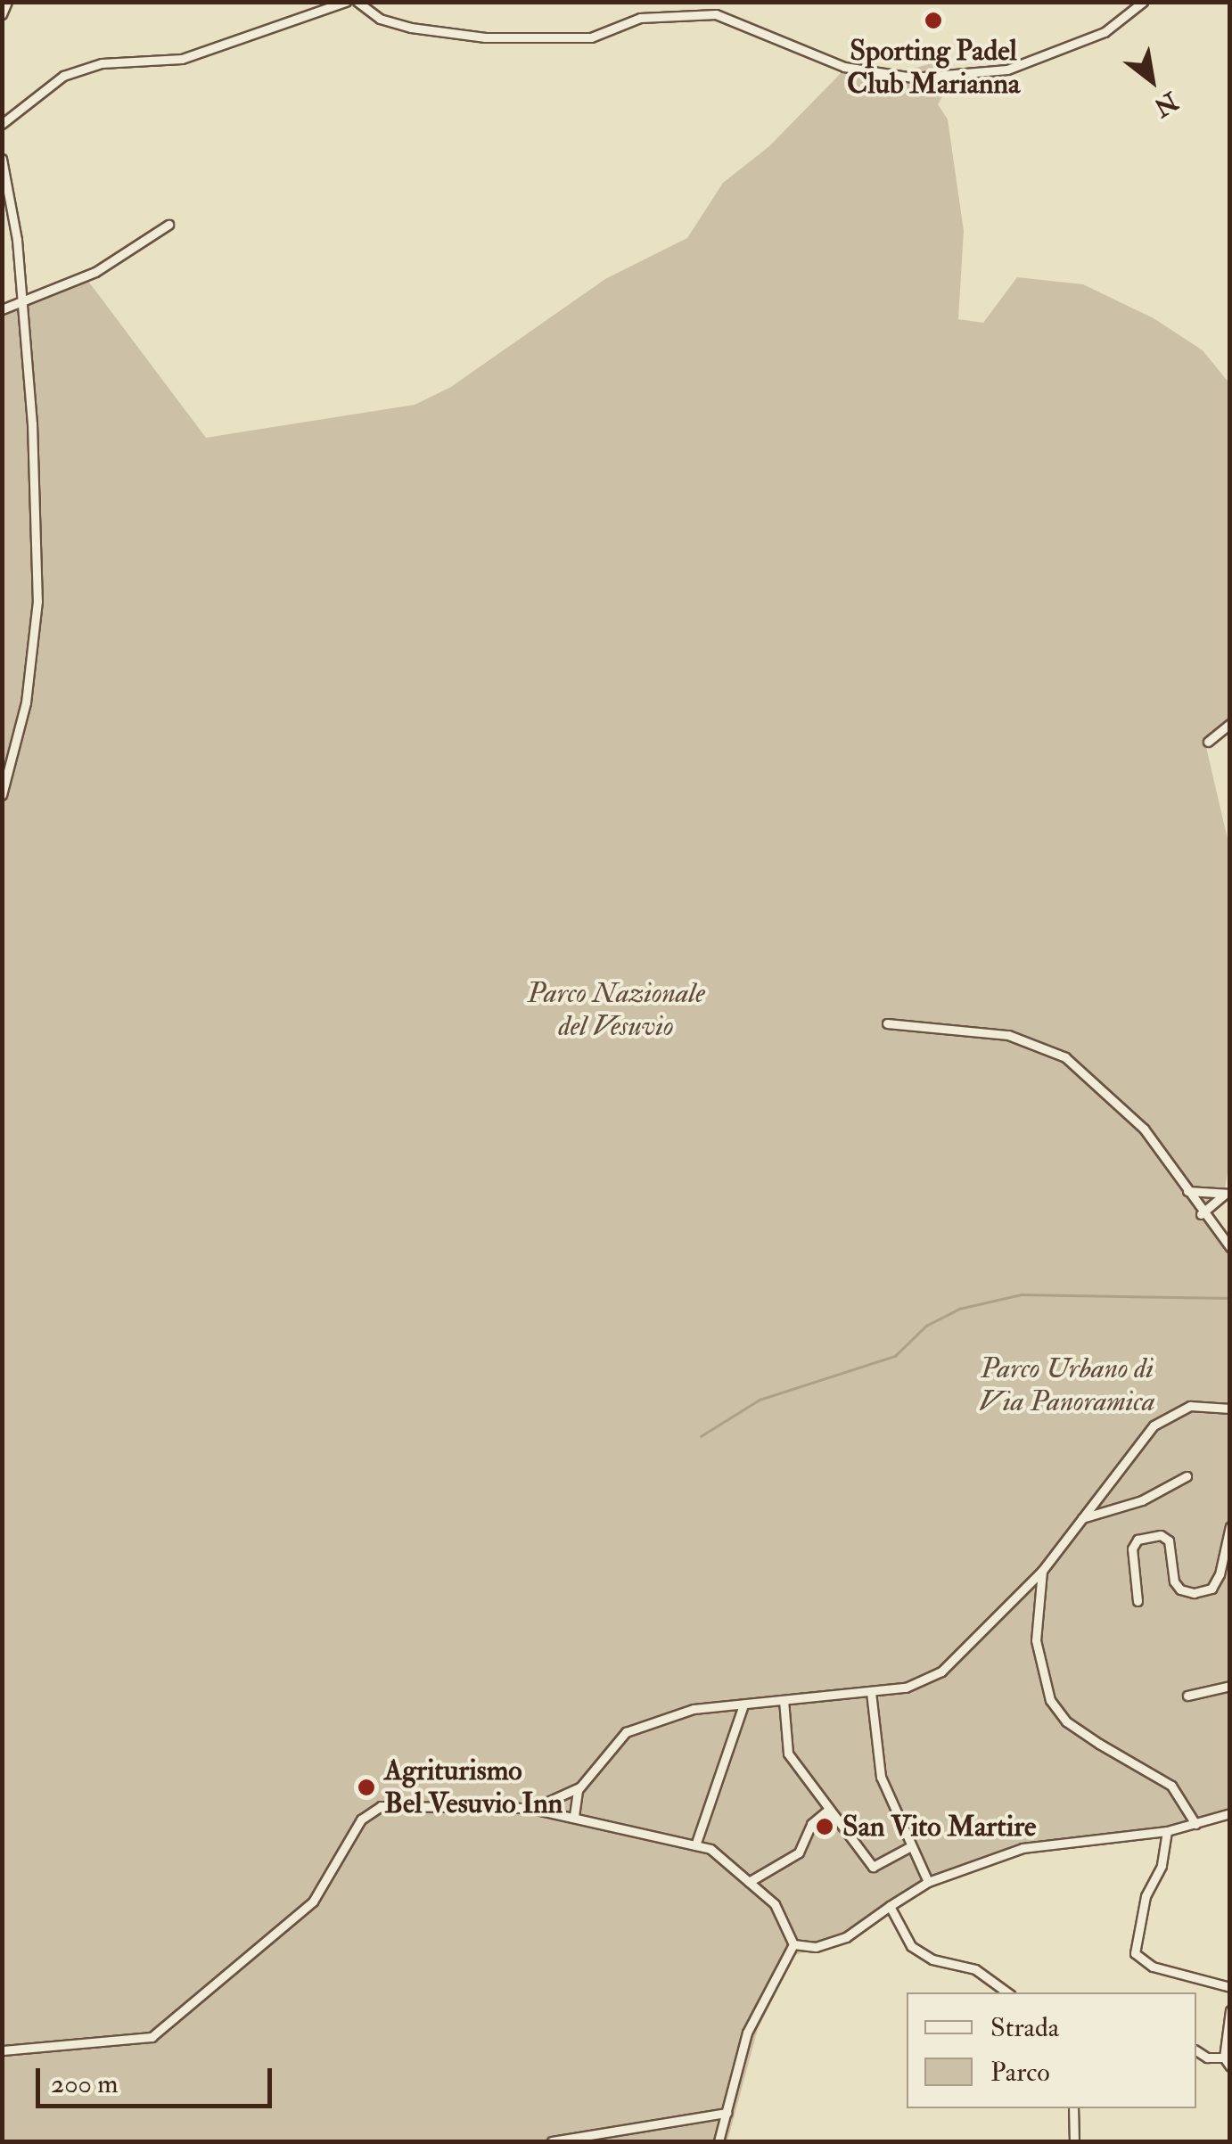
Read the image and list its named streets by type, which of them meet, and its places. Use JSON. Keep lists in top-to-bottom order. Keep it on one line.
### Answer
{"parks":["Parco Nazionale del Vesuvio","Parco Urbano di Via Panoramica"],"places":["Sporting Padel Club Marianna","Agriturismo Bel Vesuvio Inn","San Vito Martire"],"legend":["Strada","Parco"],"scale_bar":"200 m","north":"bottom right"}
